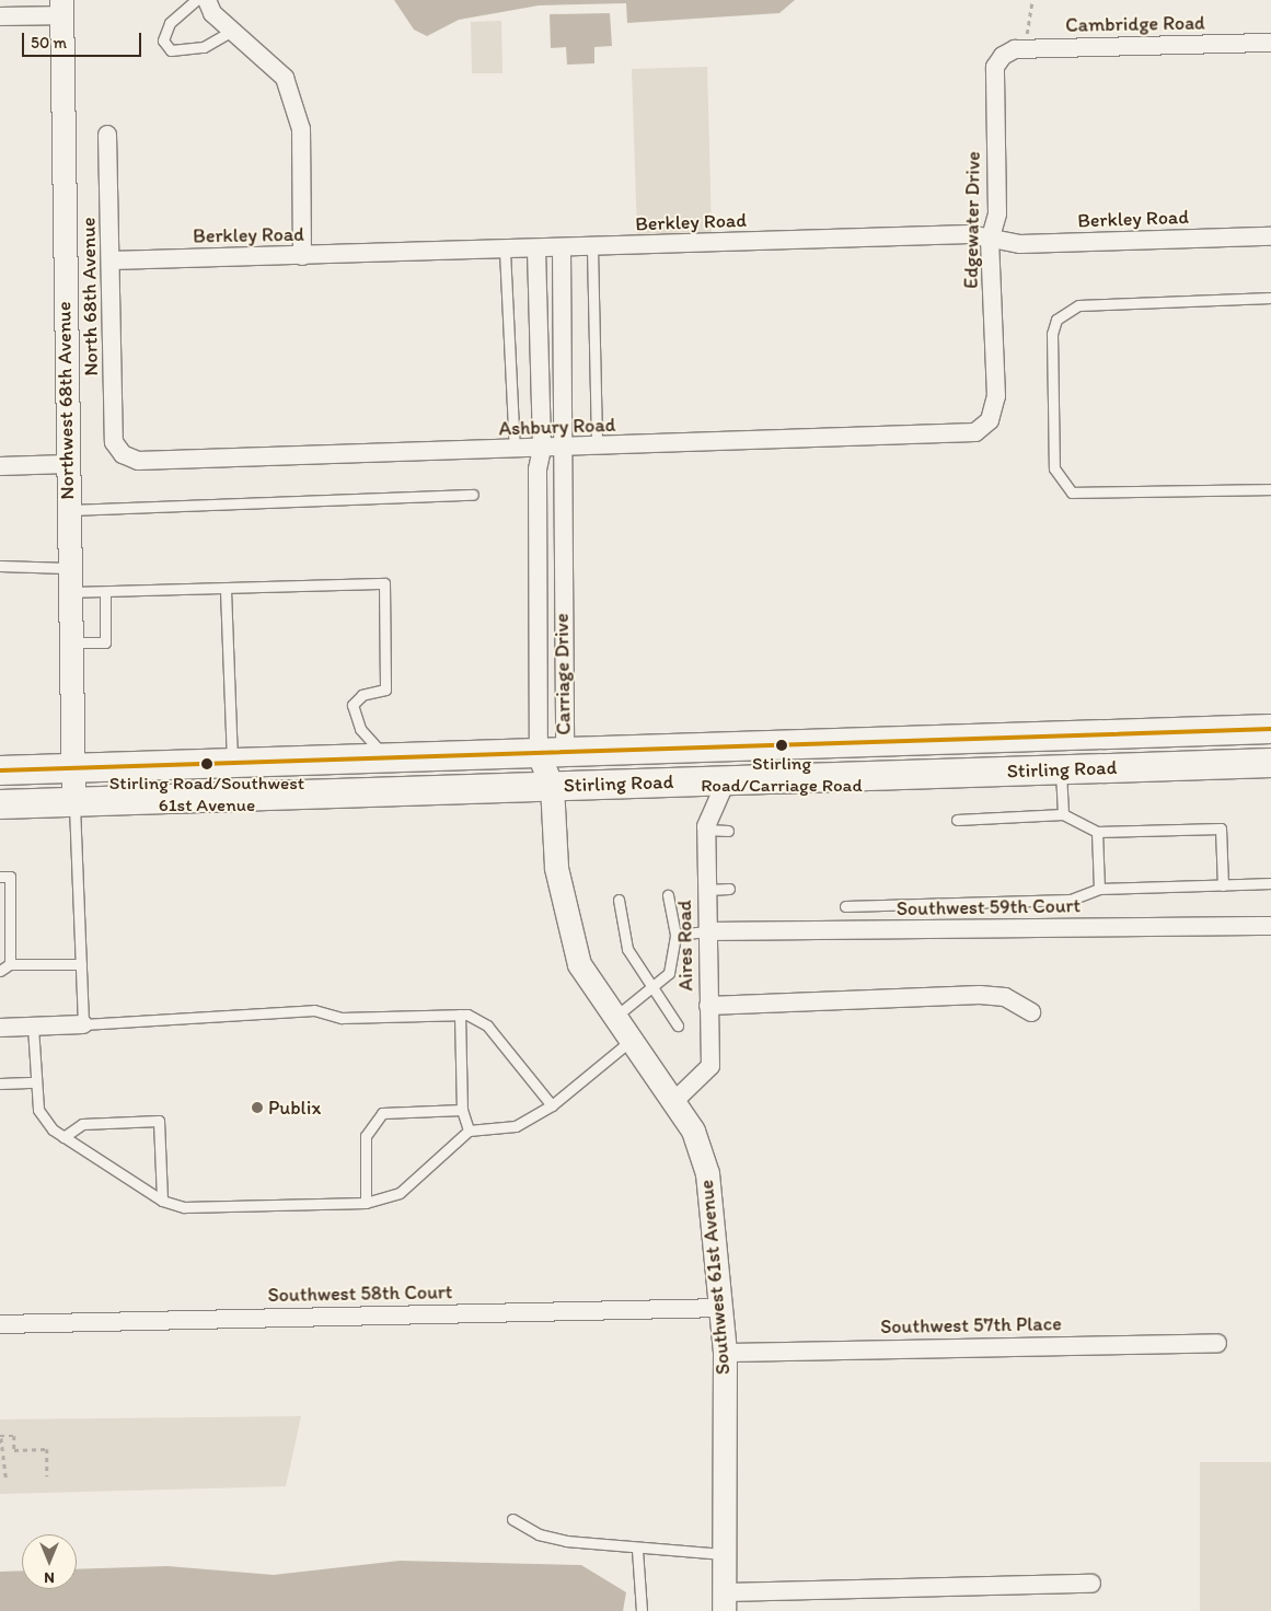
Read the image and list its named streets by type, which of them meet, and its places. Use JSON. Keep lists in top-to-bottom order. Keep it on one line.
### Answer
{"streets":{"main road":["Stirling Road"],"street":["Cambridge Road","Berkley Road","Edgewater Drive","North 68th Avenue","Northwest 68th Avenue","Ashbury Road","Carriage Drive","Southwest 59th Court","Aires Road","Southwest 61st Avenue","Southwest 58th Court","Southwest 57th Place"]},"crossings":[["Cambridge Road","Edgewater Drive"],["Berkley Road","Edgewater Drive"],["Berkley Road","North 68th Avenue"],["Berkley Road","Carriage Drive"],["Edgewater Drive","Ashbury Road"],["North 68th Avenue","Ashbury Road"],["Northwest 68th Avenue","Stirling Road"],["Ashbury Road","Carriage Drive"],["Carriage Drive","Stirling Road"],["Carriage Drive","Southwest 61st Avenue"],["Stirling Road","Aires Road"],["Stirling Road","Southwest 61st Avenue"],["Southwest 59th Court","Aires Road"],["Aires Road","Southwest 61st Avenue"],["Southwest 61st Avenue","Southwest 58th Court"],["Southwest 61st Avenue","Southwest 57th Place"]],"places":["Stirling Road/Carriage Road","Stirling Road/Southwest 61st Avenue","Publix"],"scale_bar":"50 m","north":"bottom"}
